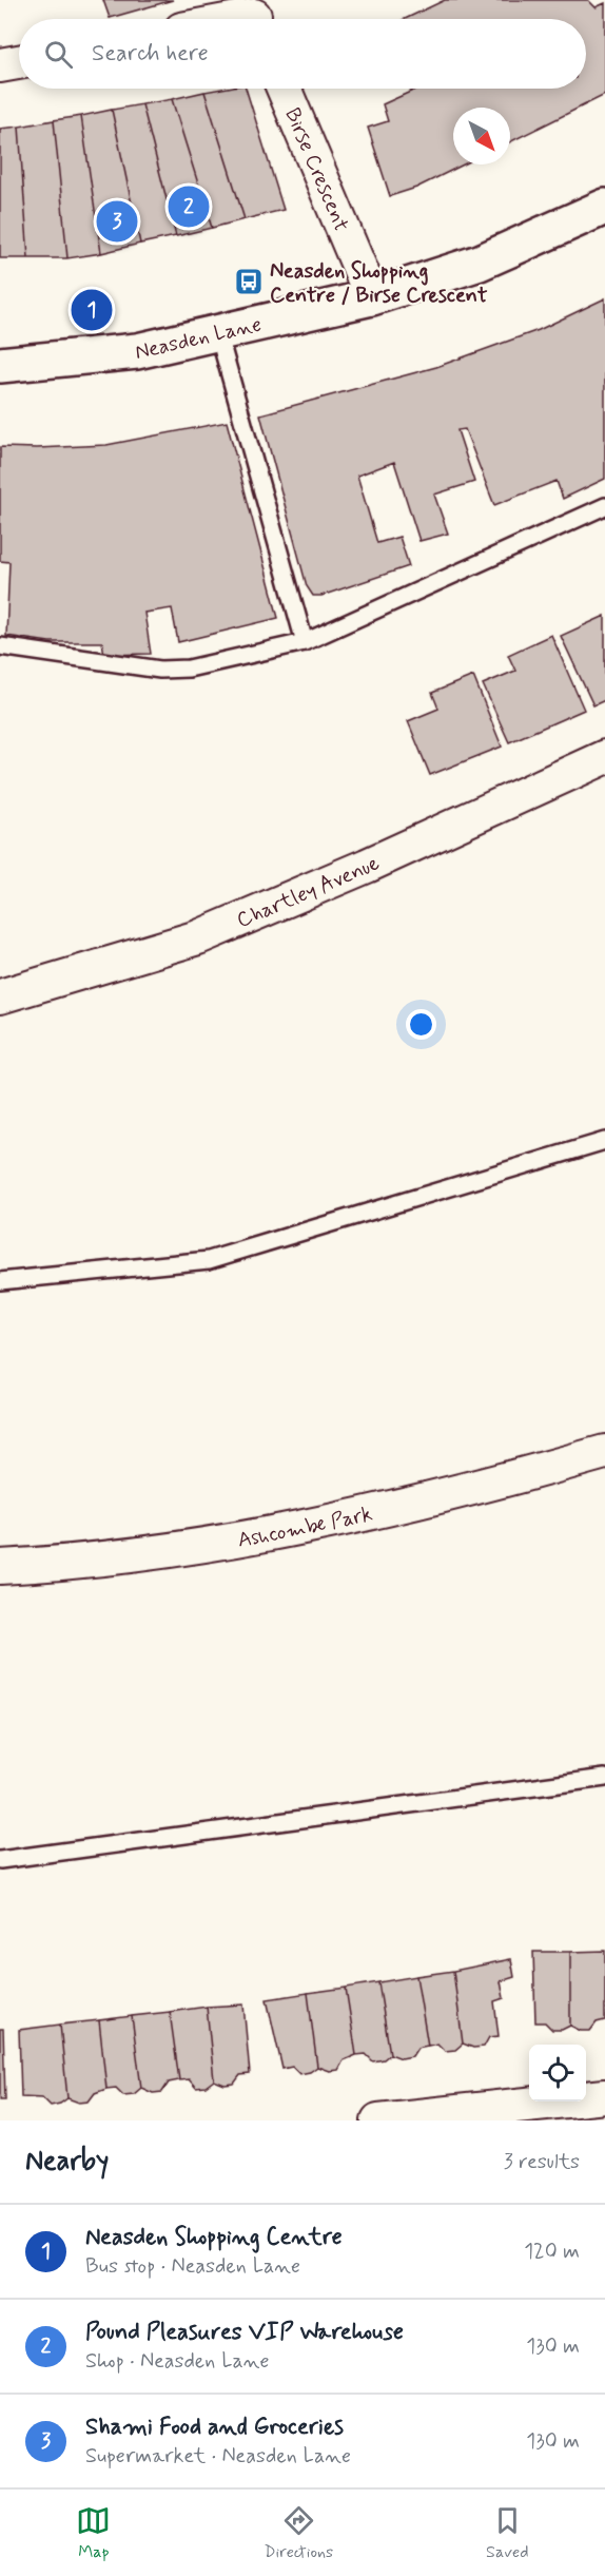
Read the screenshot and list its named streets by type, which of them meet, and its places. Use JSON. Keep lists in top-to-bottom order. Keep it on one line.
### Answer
{"streets":{"street":["Birse Crescent","Neasden Lane","Chartley Avenue","Ashcombe Park"]},"crossings":[["Birse Crescent","Neasden Lane"]],"places":{"bus stop":["Neasden Shopping Centre / Birse Crescent"]},"north":"bottom right","page":{"search":"Search here","pins":["2","3","1"],"heading":["Nearby","3 results"],"list":[{"mark":"1","name":"Neasden Shopping Centre","note":"Bus stop · Neasden Lane","value":"120 m"},{"mark":"2","name":"Pound Pleasures VIP Warehouse","note":"Shop · Neasden Lane","value":"130 m"},{"mark":"3","name":"Shami Food and Groceries","note":"Supermarket · Neasden Lane","value":"130 m"}],"nav":["Map","Directions","Saved"]}}
